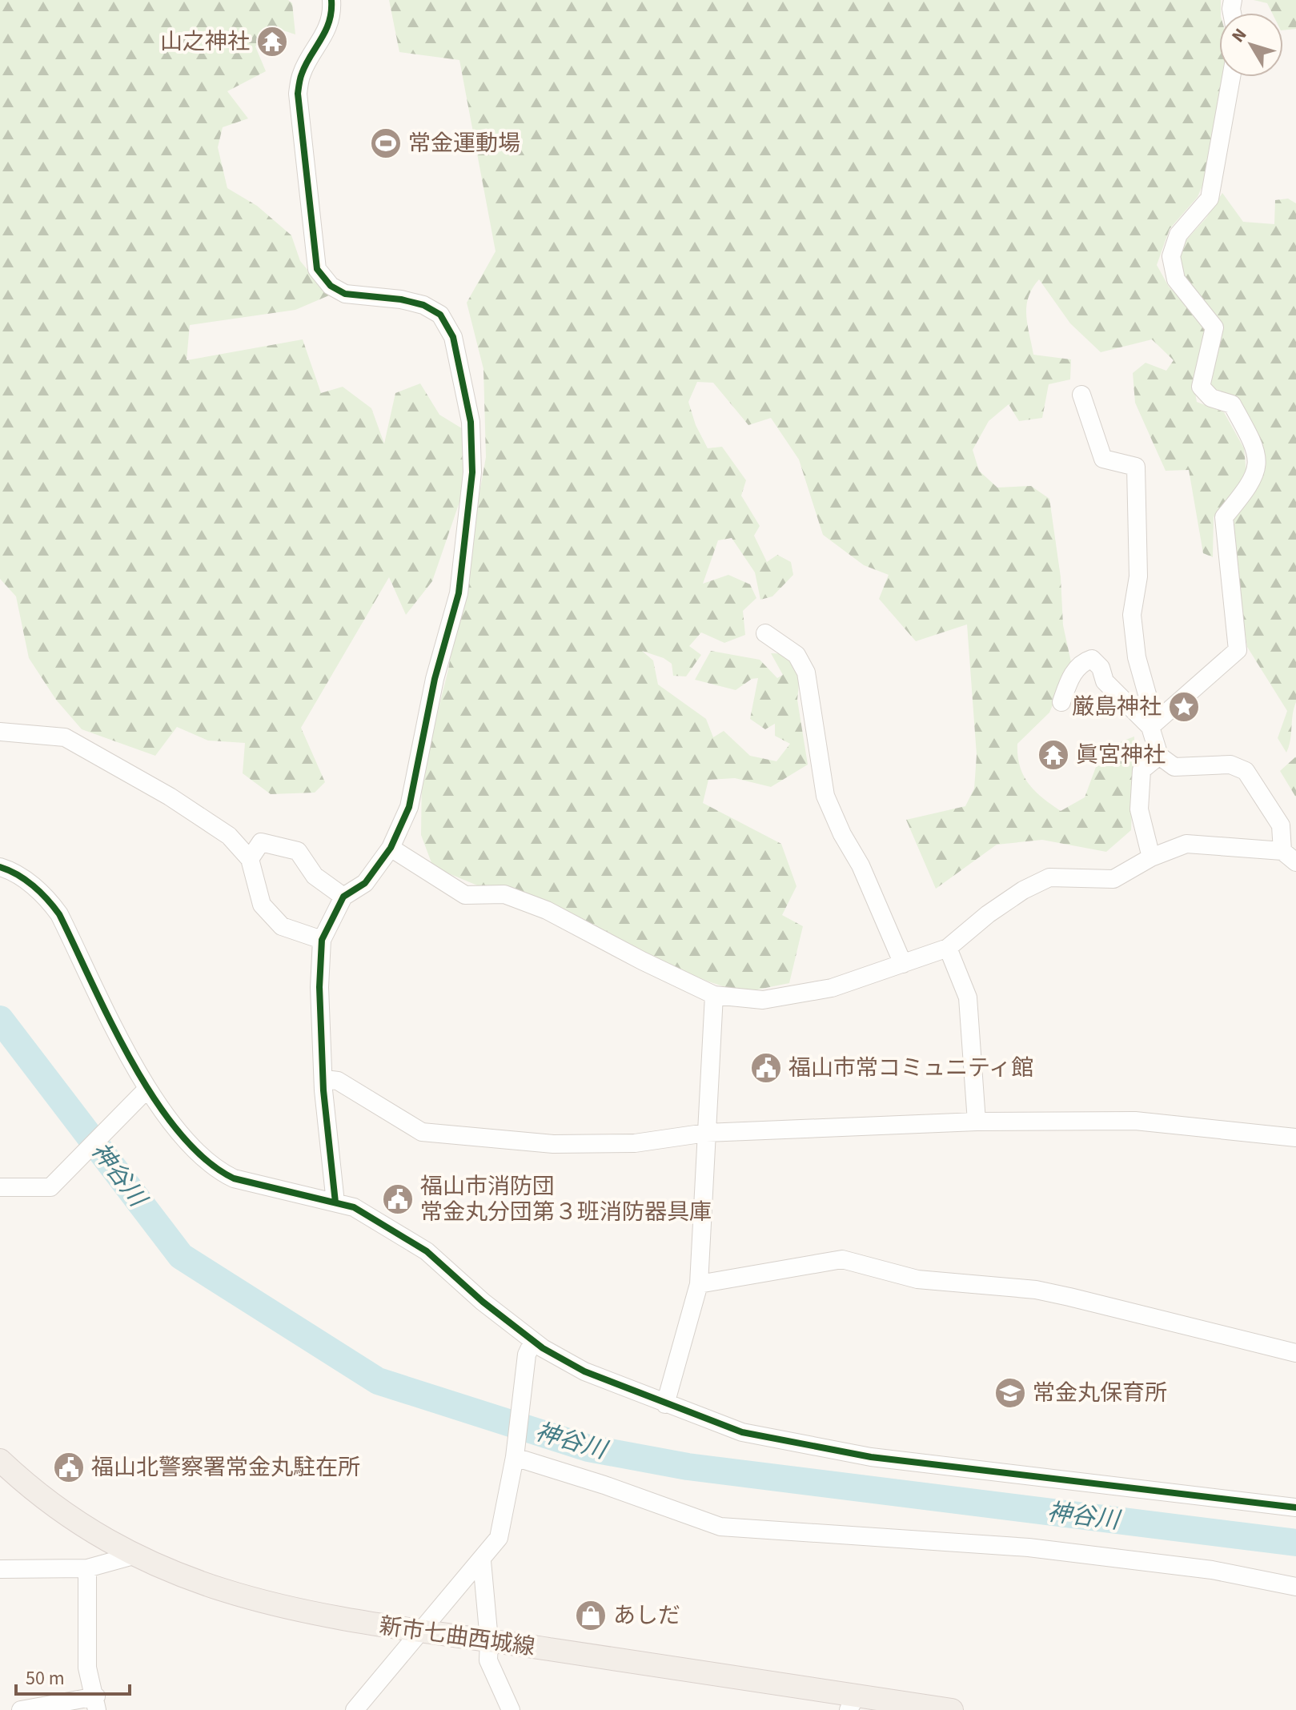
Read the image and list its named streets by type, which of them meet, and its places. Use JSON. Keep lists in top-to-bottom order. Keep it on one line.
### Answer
{"streets":{"main road":["新市七曲西城線"]},"water":["神谷川"],"places":{"temple":["山之神社","眞宮神社"],"sports":["常金運動場"],"place":["厳島神社"],"public building":["福山市常コミュニティ館","福山市消防団 常金丸分団第３班消防器具庫","福山北警察署常金丸駐在所"],"school or university":["常金丸保育所"],"shop":["あしだ"]},"scale_bar":"50 m","north":"top left"}
